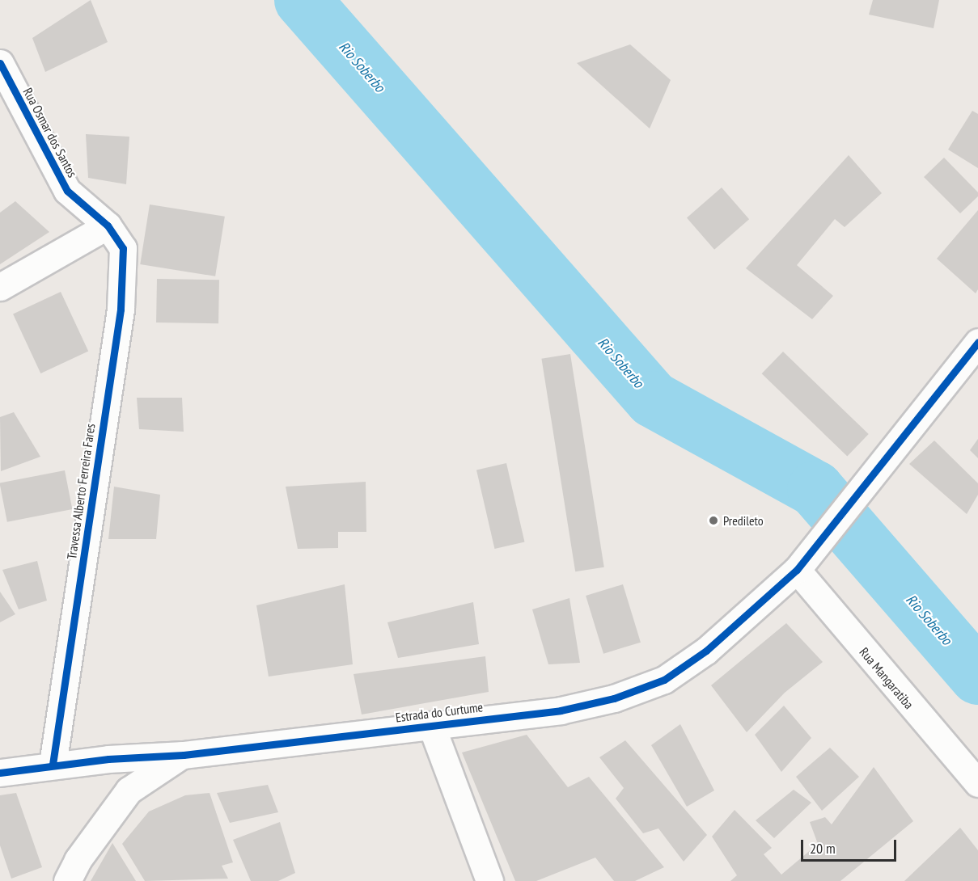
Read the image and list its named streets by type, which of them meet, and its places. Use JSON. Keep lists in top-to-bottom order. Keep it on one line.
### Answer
{"streets":{"street":["Rua Osmar dos Santos","Travessa Alberto Ferreira Fares","Rua Mangaratiba","Estrada do Curtume"]},"crossings":[["Rua Osmar dos Santos","Travessa Alberto Ferreira Fares"],["Travessa Alberto Ferreira Fares","Estrada do Curtume"],["Rua Mangaratiba","Estrada do Curtume"]],"water":["Rio Soberbo"],"places":["Predileto"],"scale_bar":"20 m"}
